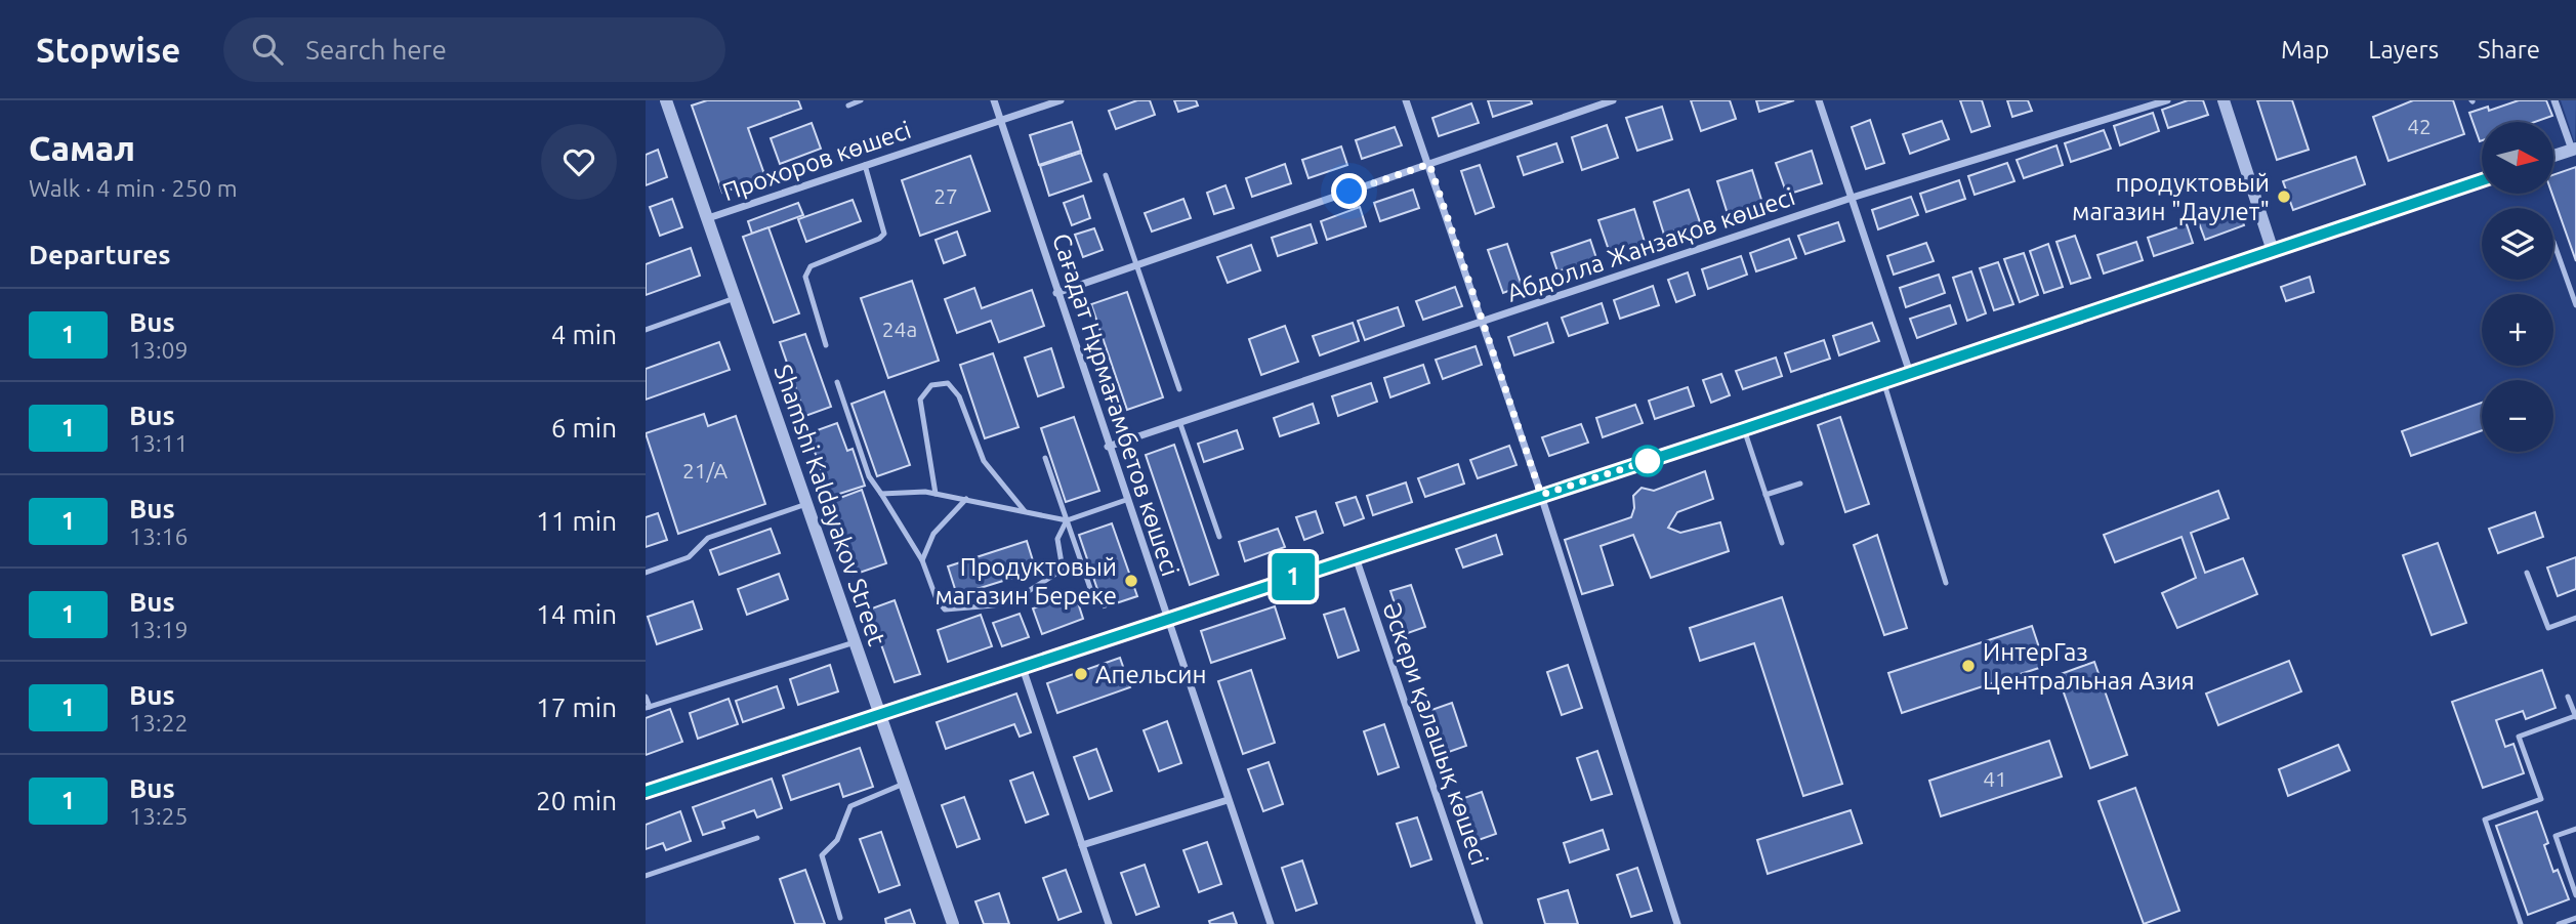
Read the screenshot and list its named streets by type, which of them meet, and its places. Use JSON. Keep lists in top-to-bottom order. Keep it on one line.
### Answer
{"streets":{"street":["Прохоров көшесі","Абдолла Жанзақов көшесі","Сағадат Нұрмағамбетов көшесі","Shamshi Kaldayakov Street","Әскери қалашық көшесі"]},"crossings":[["Прохоров көшесі","Сағадат Нұрмағамбетов көшесі"],["Прохоров көшесі","Shamshi Kaldayakov Street"],["Абдолла Жанзақов көшесі","Сағадат Нұрмағамбетов көшесі"]],"places":["продуктовый магазин \"Даулет\"","Продуктовый магазин Береке","ИнтерГаз Центральная Азия","Апельсин"],"lines":["bus line 1"],"house_numbers":["42","27","24а","21/А","41"],"north":"right","page":{"header":"Stopwise","search":"Search here","nav":["Map","Layers","Share"],"heading":[["Самал","Walk · 4 min · 250 m"],"Departures"],"on_map":"1","map_buttons":["+","−"],"list":[{"mark":"1","name":"Bus","note":"13:09","value":"4 min"},{"mark":"1","name":"Bus","note":"13:11","value":"6 min"},{"mark":"1","name":"Bus","note":"13:16","value":"11 min"},{"mark":"1","name":"Bus","note":"13:19","value":"14 min"},{"mark":"1","name":"Bus","note":"13:22","value":"17 min"},{"mark":"1","name":"Bus","note":"13:25","value":"20 min"}]}}
